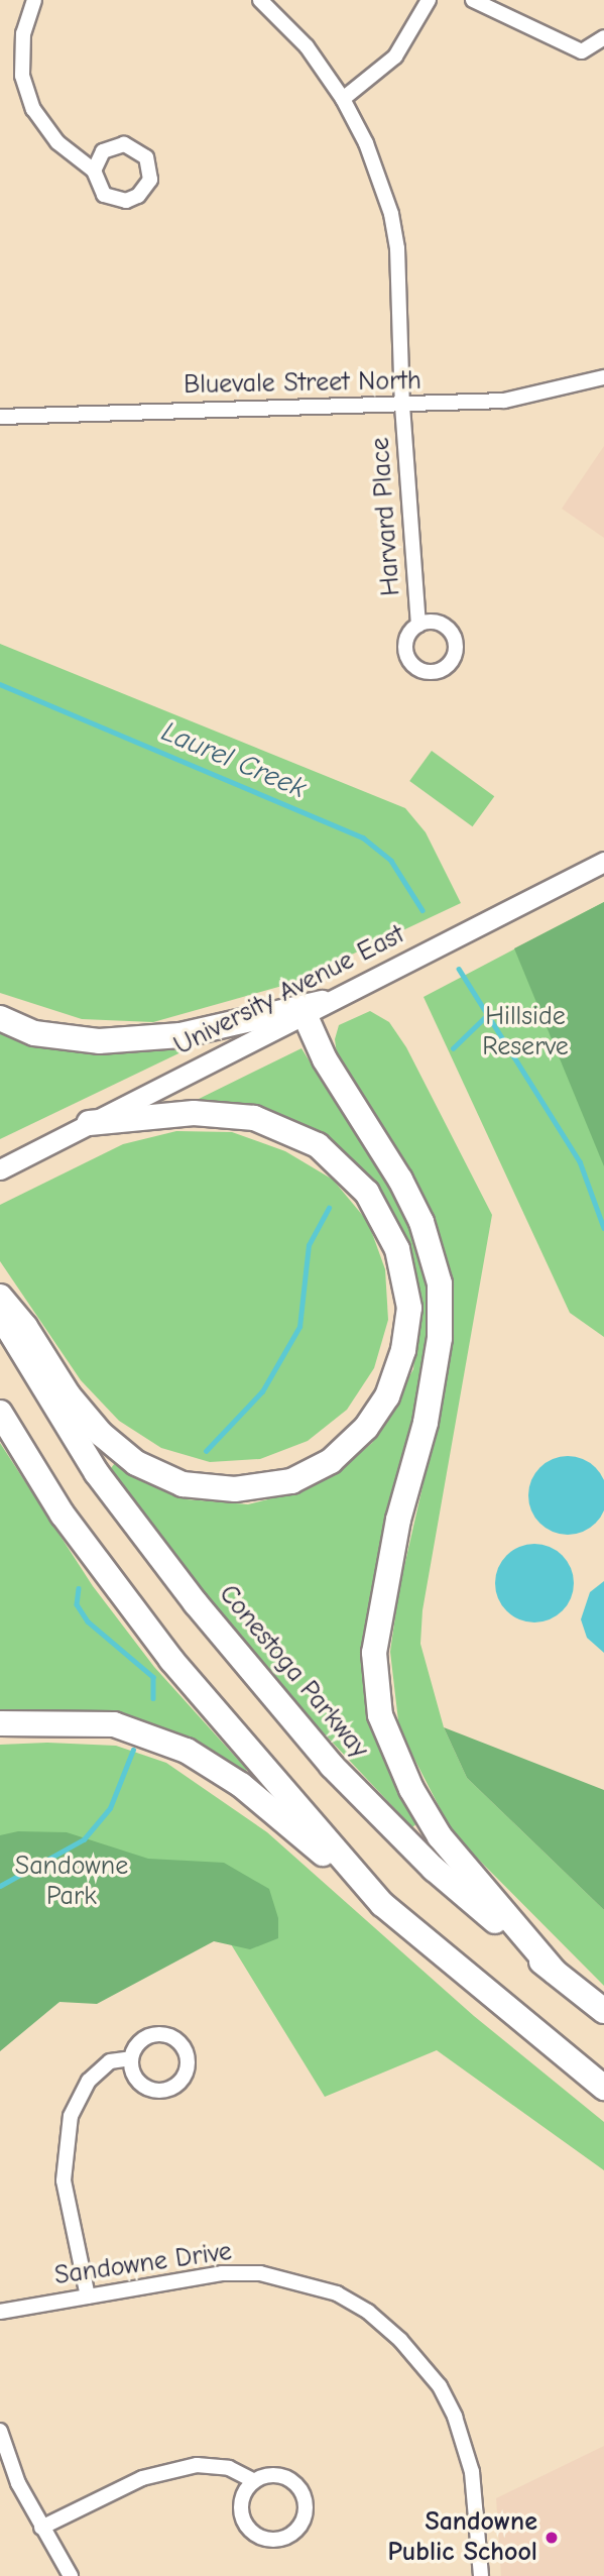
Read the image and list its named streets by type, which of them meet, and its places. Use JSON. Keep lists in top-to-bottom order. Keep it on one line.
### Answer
{"streets":{"highway":["Conestoga Parkway"],"main road":["University Avenue East"],"street":["Bluevale Street North","Harvard Place","Sandowne Drive"]},"crossings":[["Bluevale Street North","Harvard Place"]],"water":["Laurel Creek"],"parks":["Hillside Reserve","Sandowne Park"],"places":["Sandowne Public School"]}
